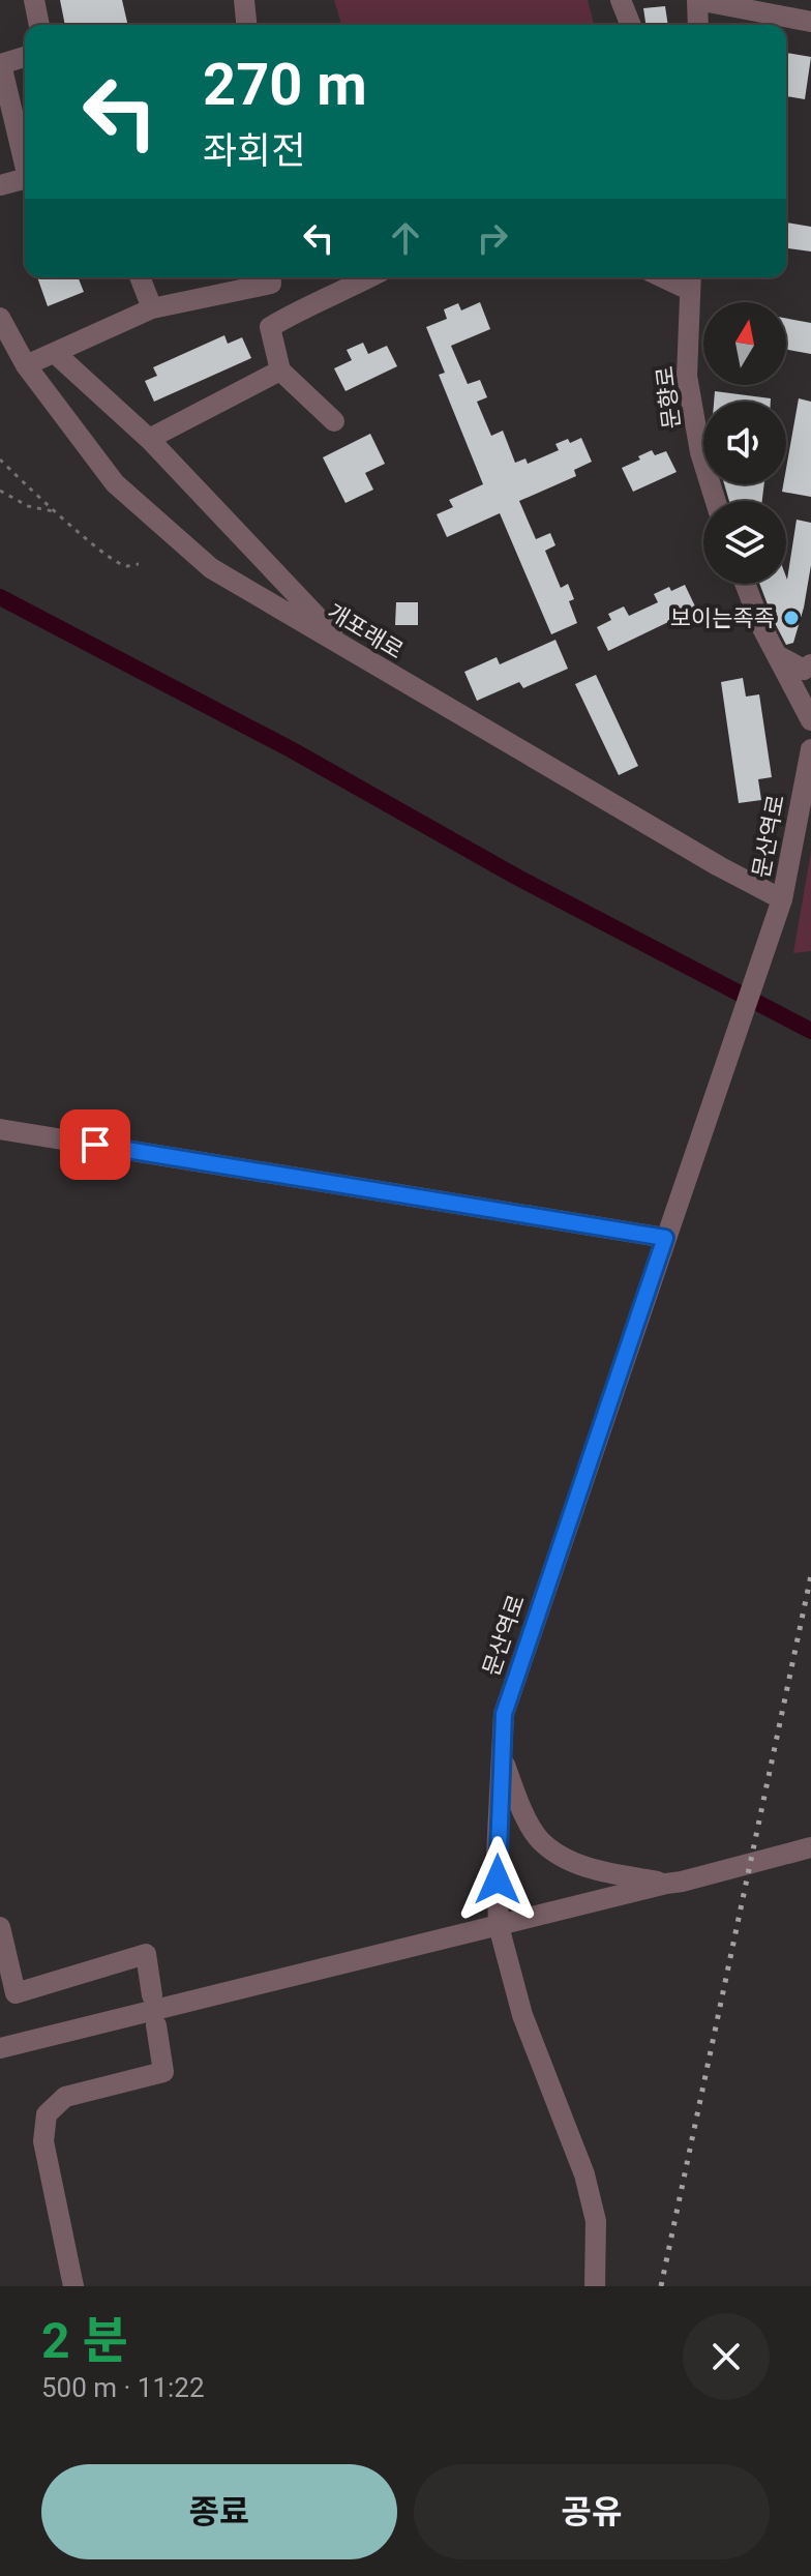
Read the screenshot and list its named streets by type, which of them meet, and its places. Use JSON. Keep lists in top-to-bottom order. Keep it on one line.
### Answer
{"streets":{"street":["문향로","개포래로","문산역로"]},"crossings":[["개포래로","문산역로"]],"places":["보이는족족"],"north":"top","page":{"turn":["270 m","좌회전"],"heading":["2 분","500 m · 11:22"],"buttons":["종료","공유"]}}
